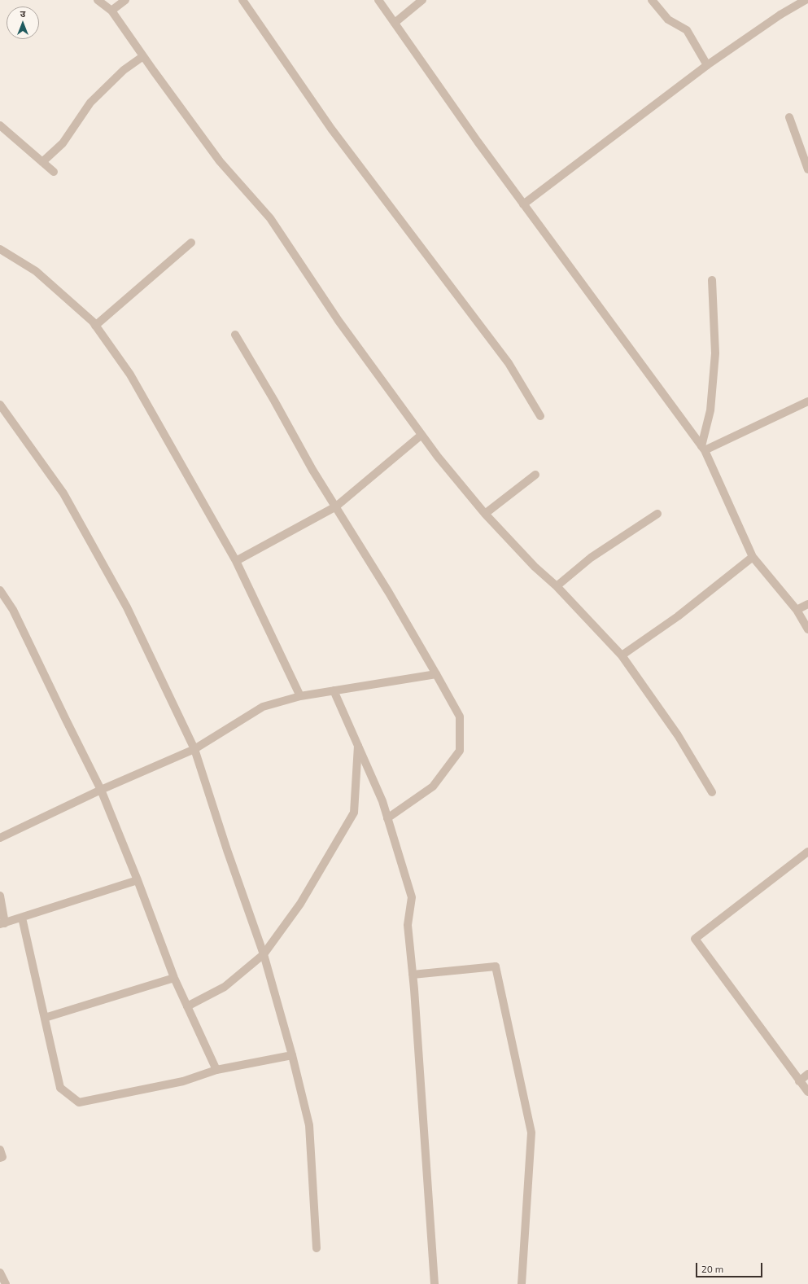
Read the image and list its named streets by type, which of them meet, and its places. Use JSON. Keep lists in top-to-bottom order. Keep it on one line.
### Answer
{"scale_bar":"20 m","north":"top"}
